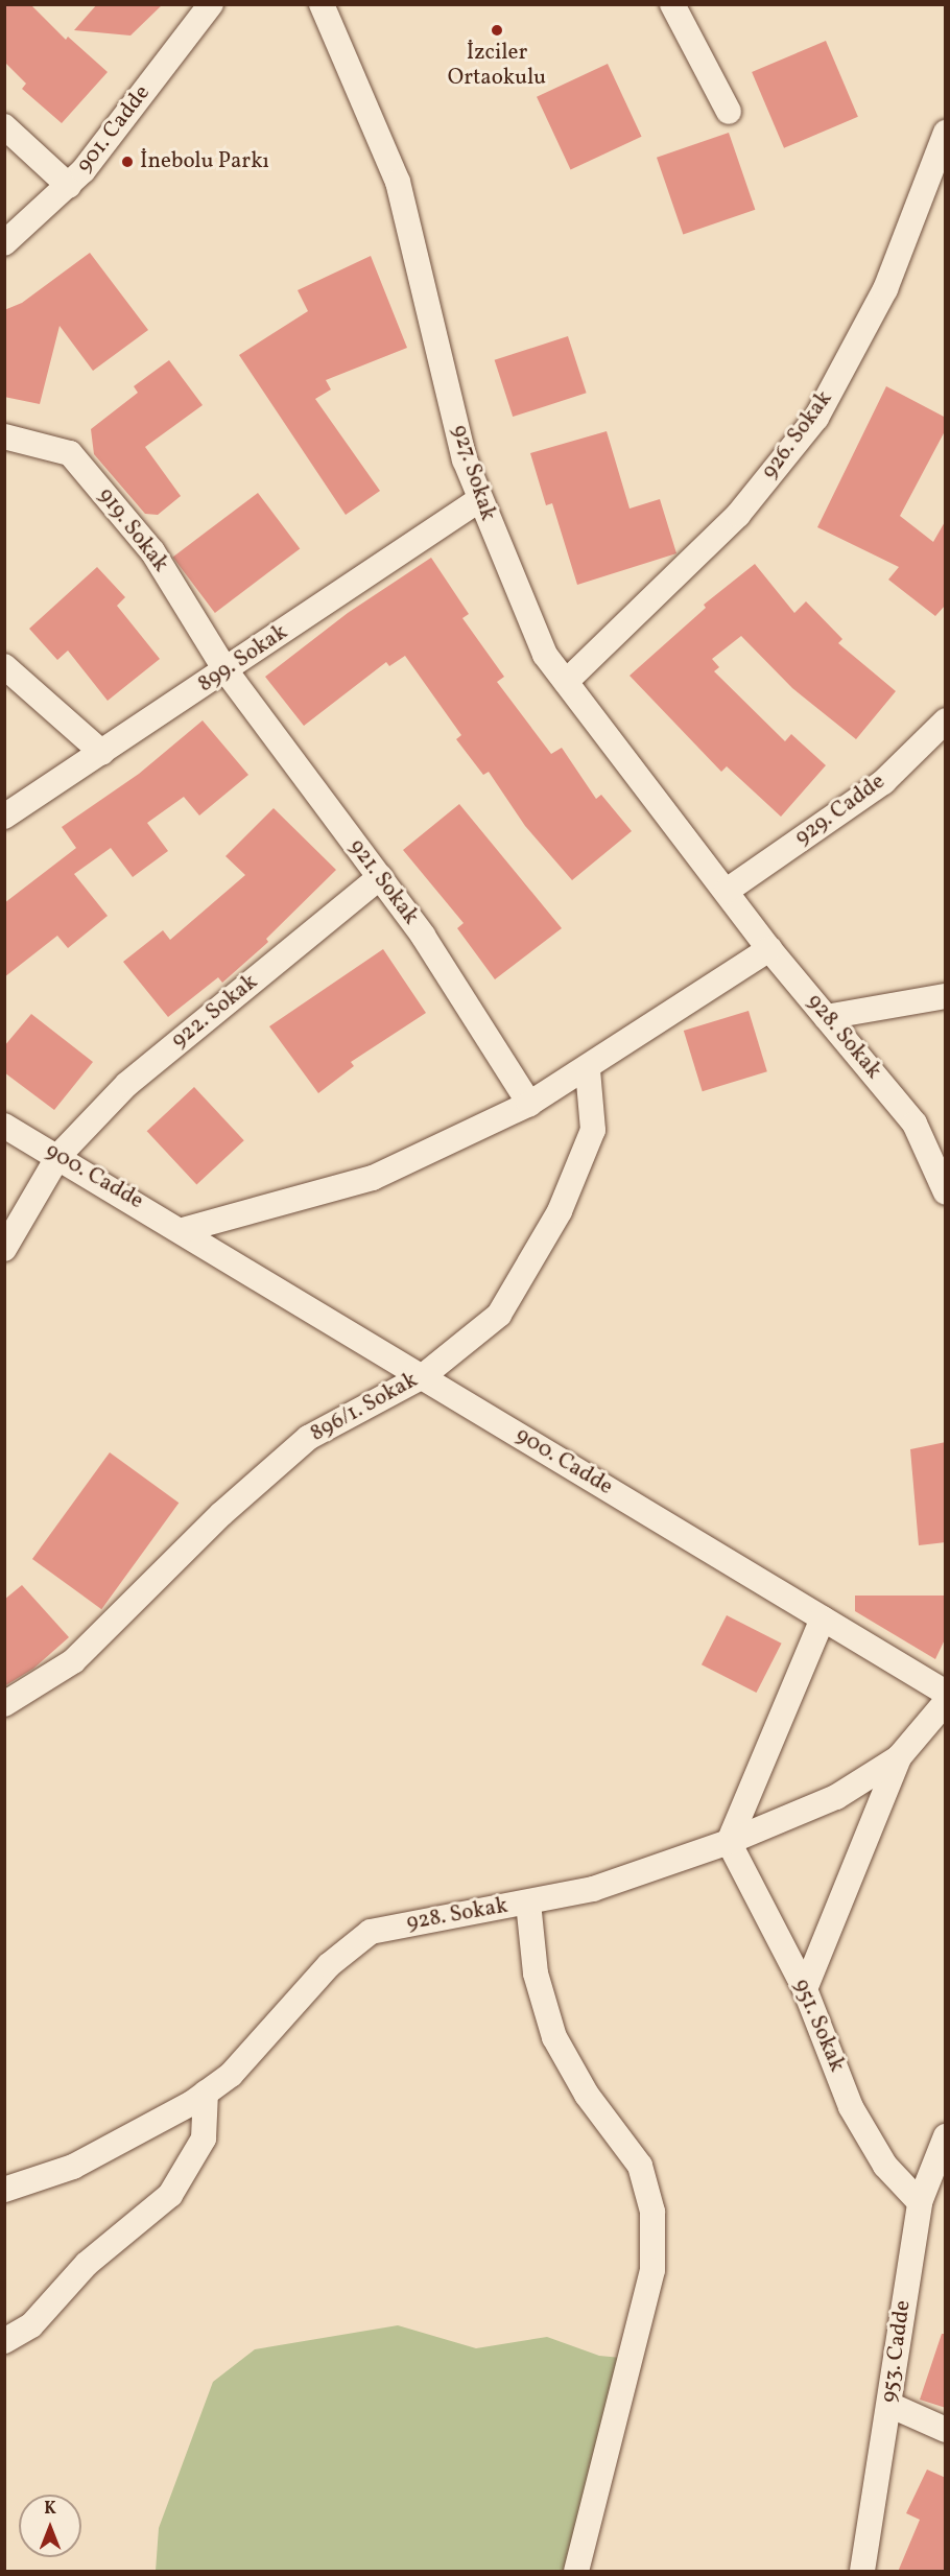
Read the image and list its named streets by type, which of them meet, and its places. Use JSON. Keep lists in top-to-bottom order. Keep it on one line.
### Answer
{"streets":{"street":["901. Cadde","926. Sokak","927. Sokak","919. Sokak","899. Sokak","929. Cadde","921. Sokak","922. Sokak","928. Sokak","900. Cadde","896/1. Sokak","951. Sokak","953. Cadde"]},"crossings":[["926. Sokak","927. Sokak"],["927. Sokak","899. Sokak"],["927. Sokak","929. Cadde"],["927. Sokak","928. Sokak"],["919. Sokak","899. Sokak"],["919. Sokak","921. Sokak"],["899. Sokak","921. Sokak"],["929. Cadde","928. Sokak"],["921. Sokak","922. Sokak"],["922. Sokak","900. Cadde"],["928. Sokak","951. Sokak"],["900. Cadde","896/1. Sokak"],["951. Sokak","953. Cadde"]],"places":["İzciler Ortaokulu","İnebolu Parkı"],"north":"top"}
